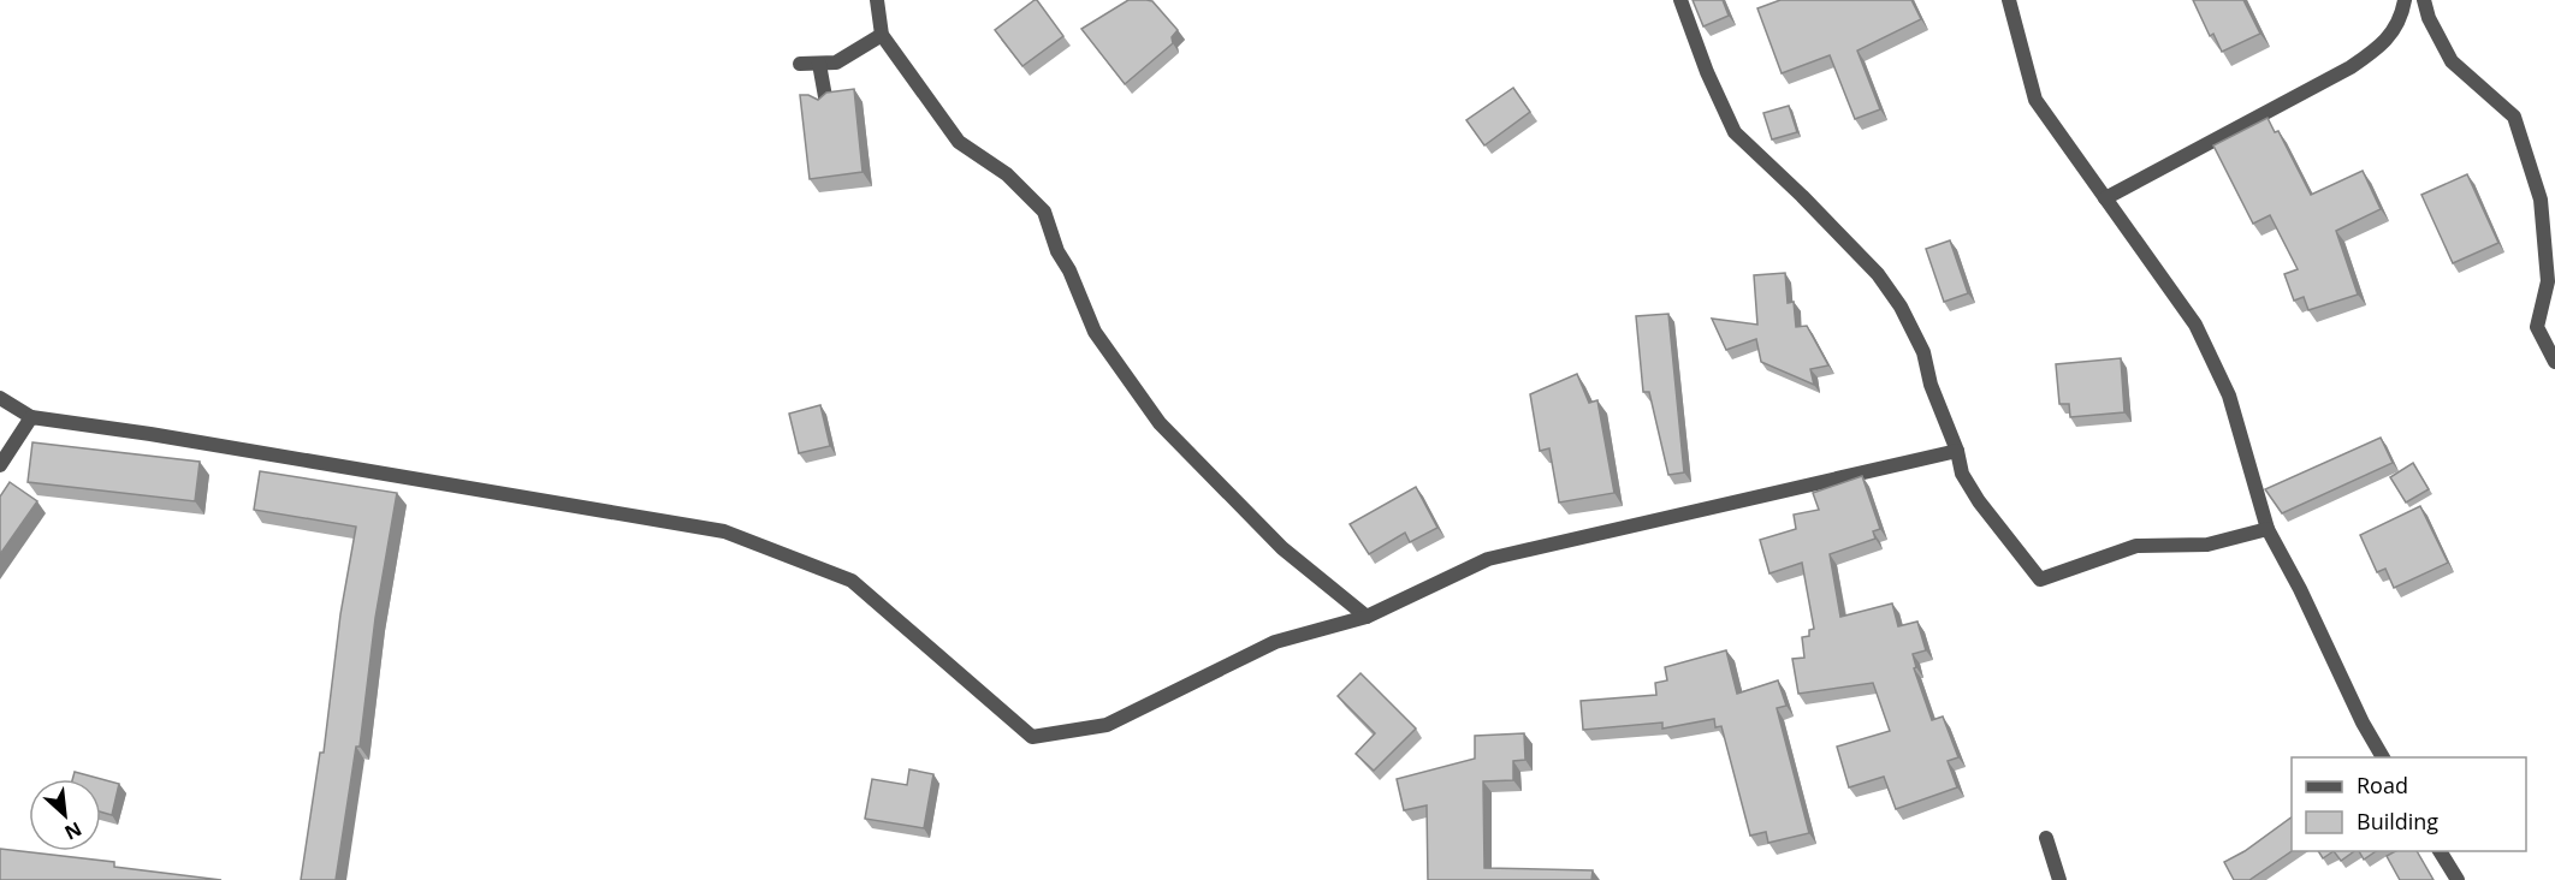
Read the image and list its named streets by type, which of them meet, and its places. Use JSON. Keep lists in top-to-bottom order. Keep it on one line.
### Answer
{"legend":["Road","Building"],"north":"bottom right"}
